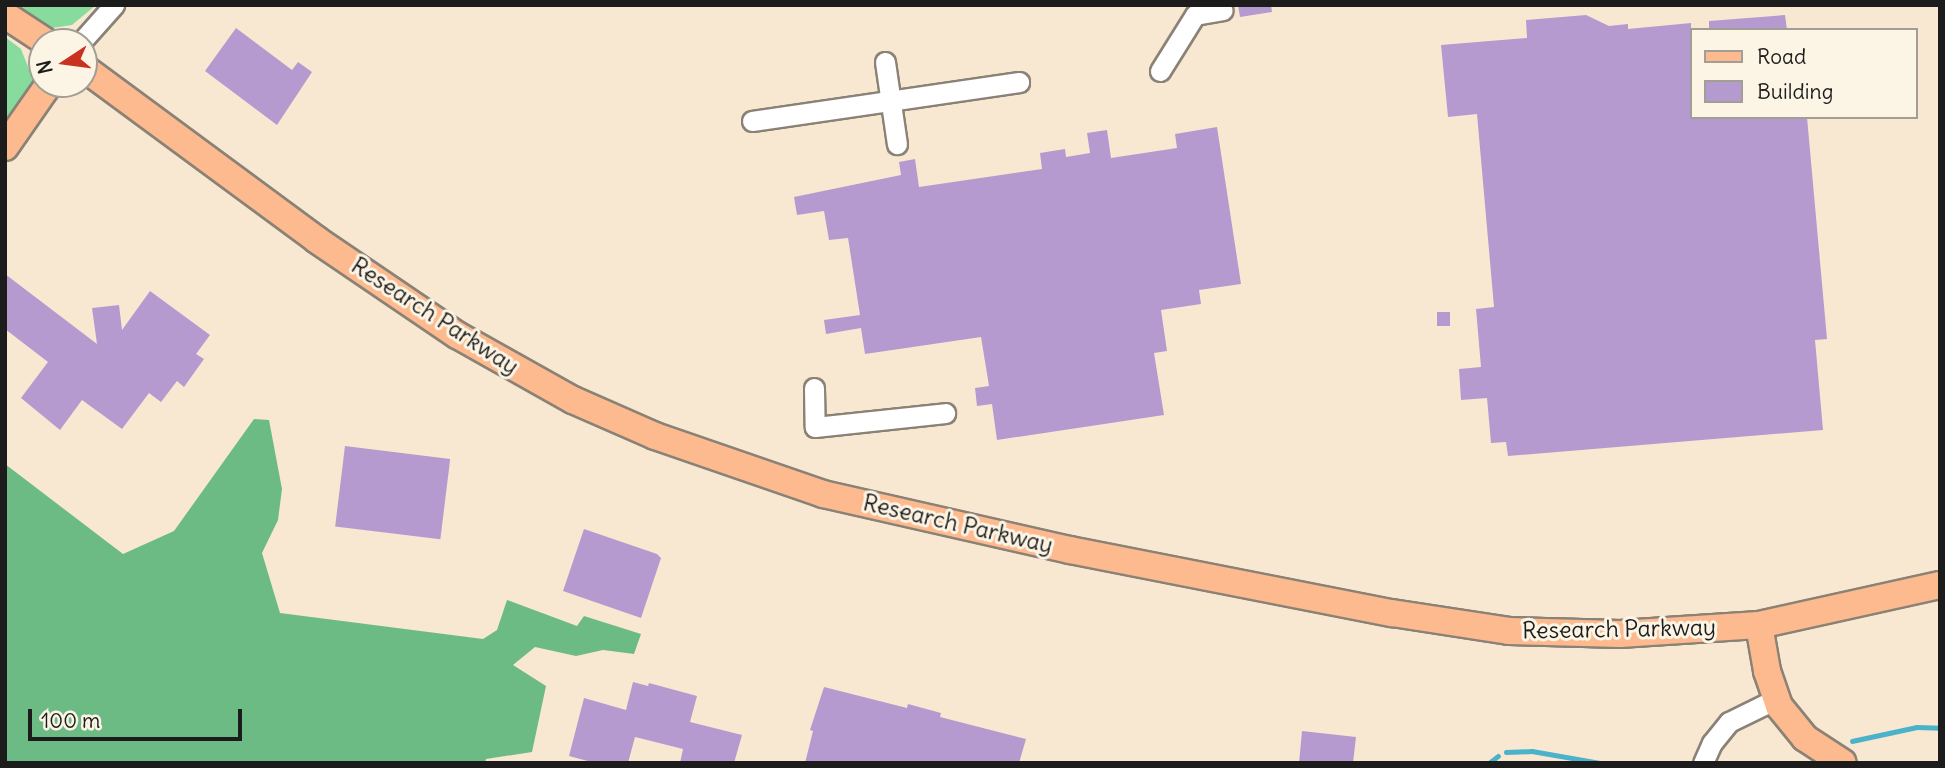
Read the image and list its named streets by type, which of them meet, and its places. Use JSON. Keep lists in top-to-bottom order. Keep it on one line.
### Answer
{"streets":{"main road":["Research Parkway"]},"legend":["Road","Building"],"scale_bar":"100 m","north":"left"}
